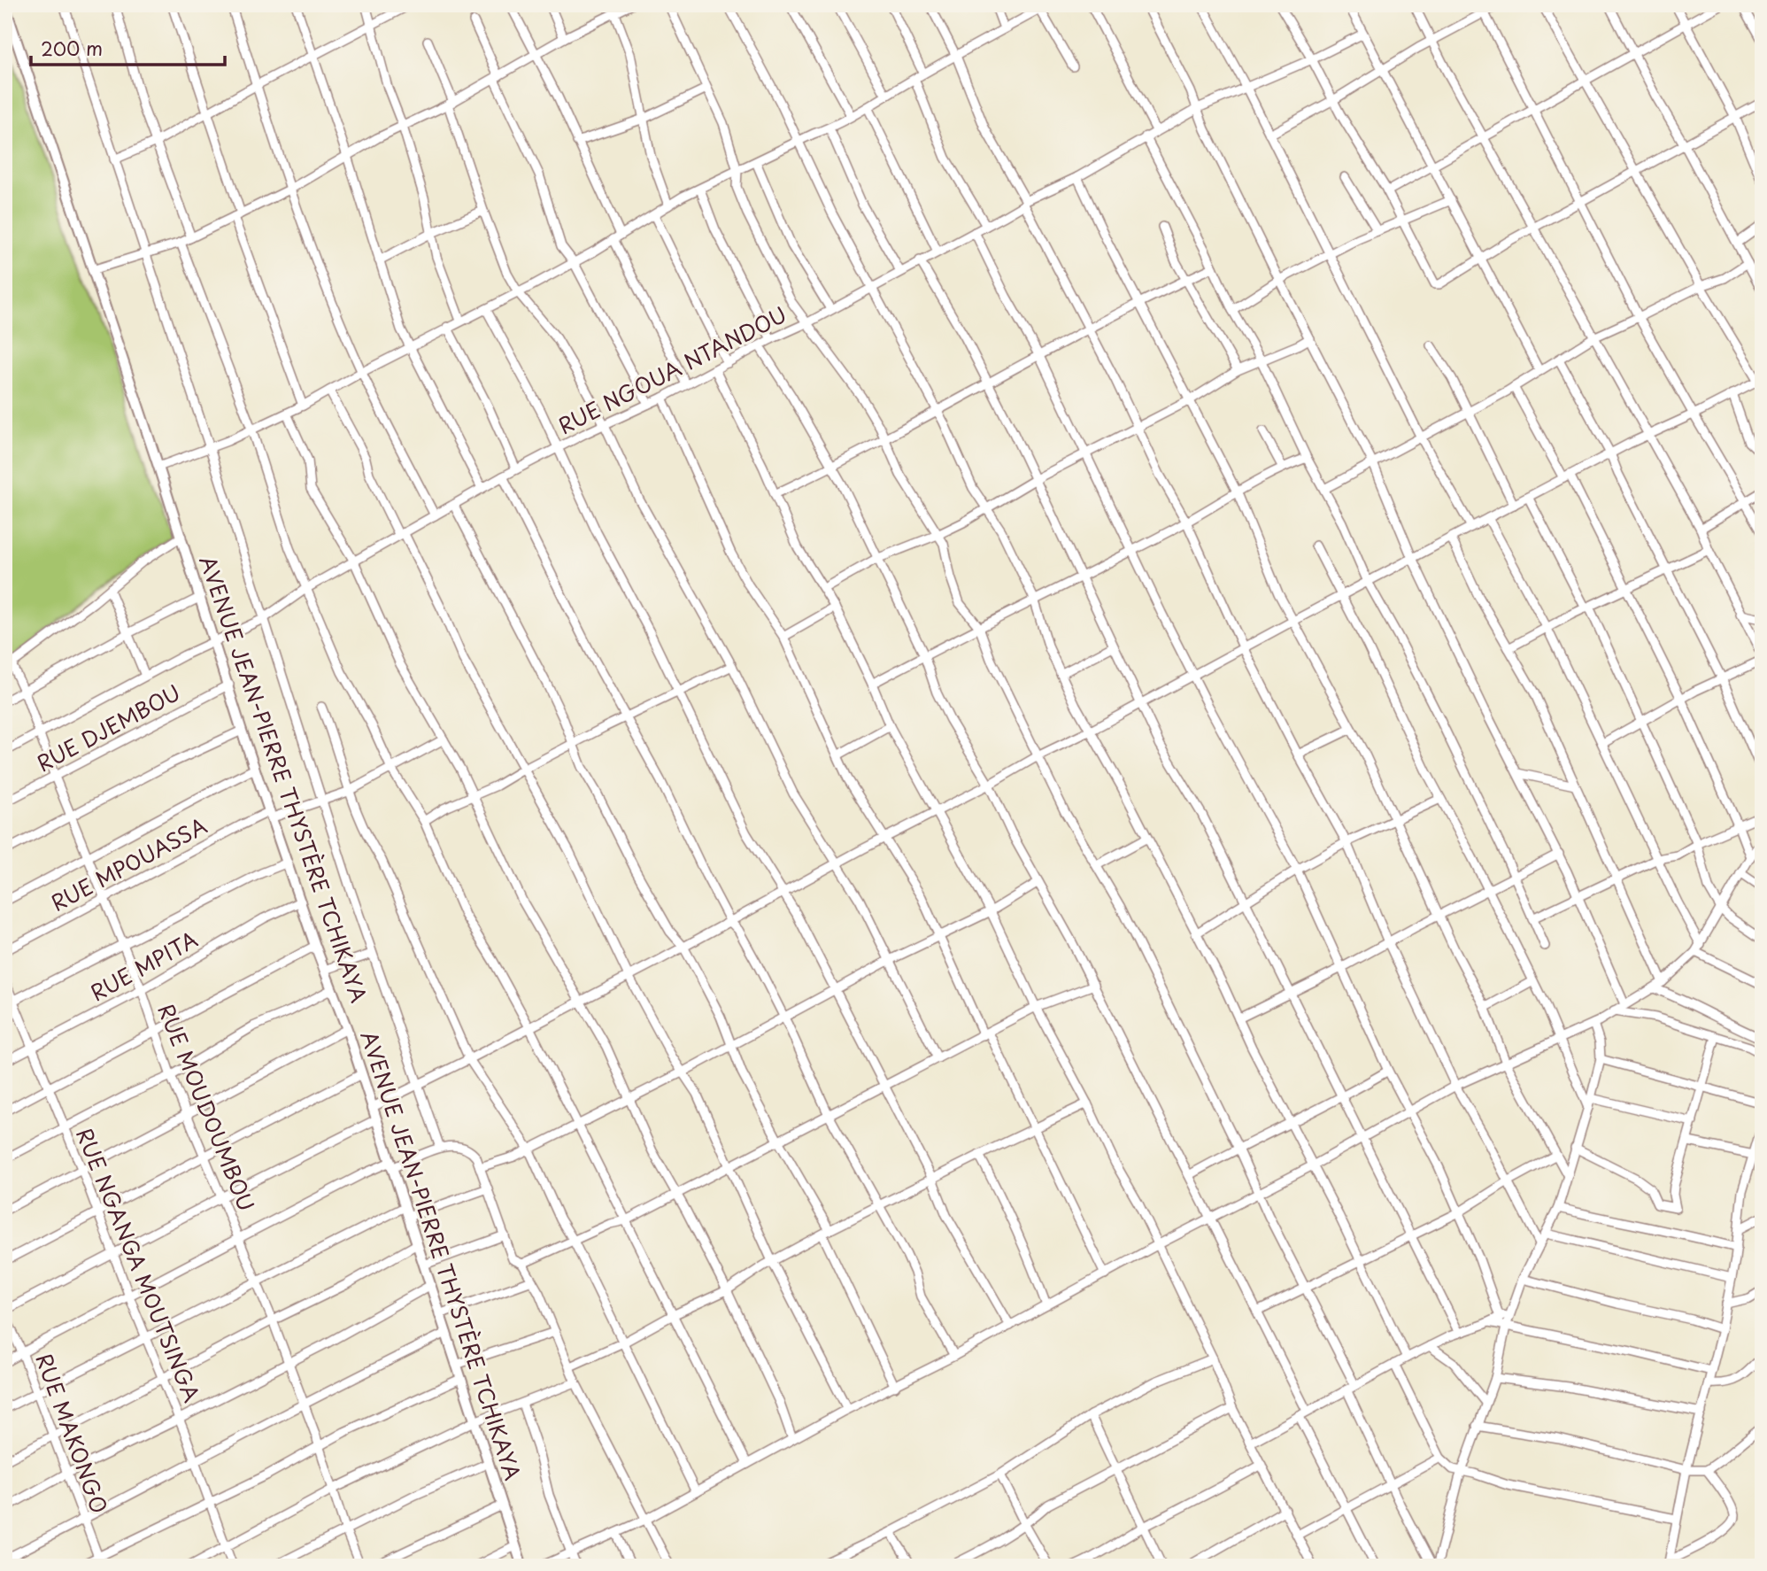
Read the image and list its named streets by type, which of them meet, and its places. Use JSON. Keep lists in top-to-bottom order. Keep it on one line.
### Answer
{"streets":{"street":["RUE NGOUA NTANDOU","RUE DJEMBOU","AVENUE JEAN-PIERRE THYSTÈRE TCHIKAYA","RUE MPOUASSA","RUE MPITA","RUE MOUDOUMBOU","RUE NGANGA MOUTSINGA","RUE MAKONGO"]},"crossings":[["RUE NGOUA NTANDOU","AVENUE JEAN-PIERRE THYSTÈRE TCHIKAYA"],["RUE NGOUA NTANDOU","RUE MOUDOUMBOU"],["RUE DJEMBOU","AVENUE JEAN-PIERRE THYSTÈRE TCHIKAYA"],["RUE DJEMBOU","RUE MOUDOUMBOU"],["AVENUE JEAN-PIERRE THYSTÈRE TCHIKAYA","RUE MPOUASSA"],["AVENUE JEAN-PIERRE THYSTÈRE TCHIKAYA","RUE MPITA"],["RUE MPOUASSA","RUE MOUDOUMBOU"],["RUE MPITA","RUE MOUDOUMBOU"],["RUE MPITA","RUE NGANGA MOUTSINGA"]],"scale_bar":"200 m"}
